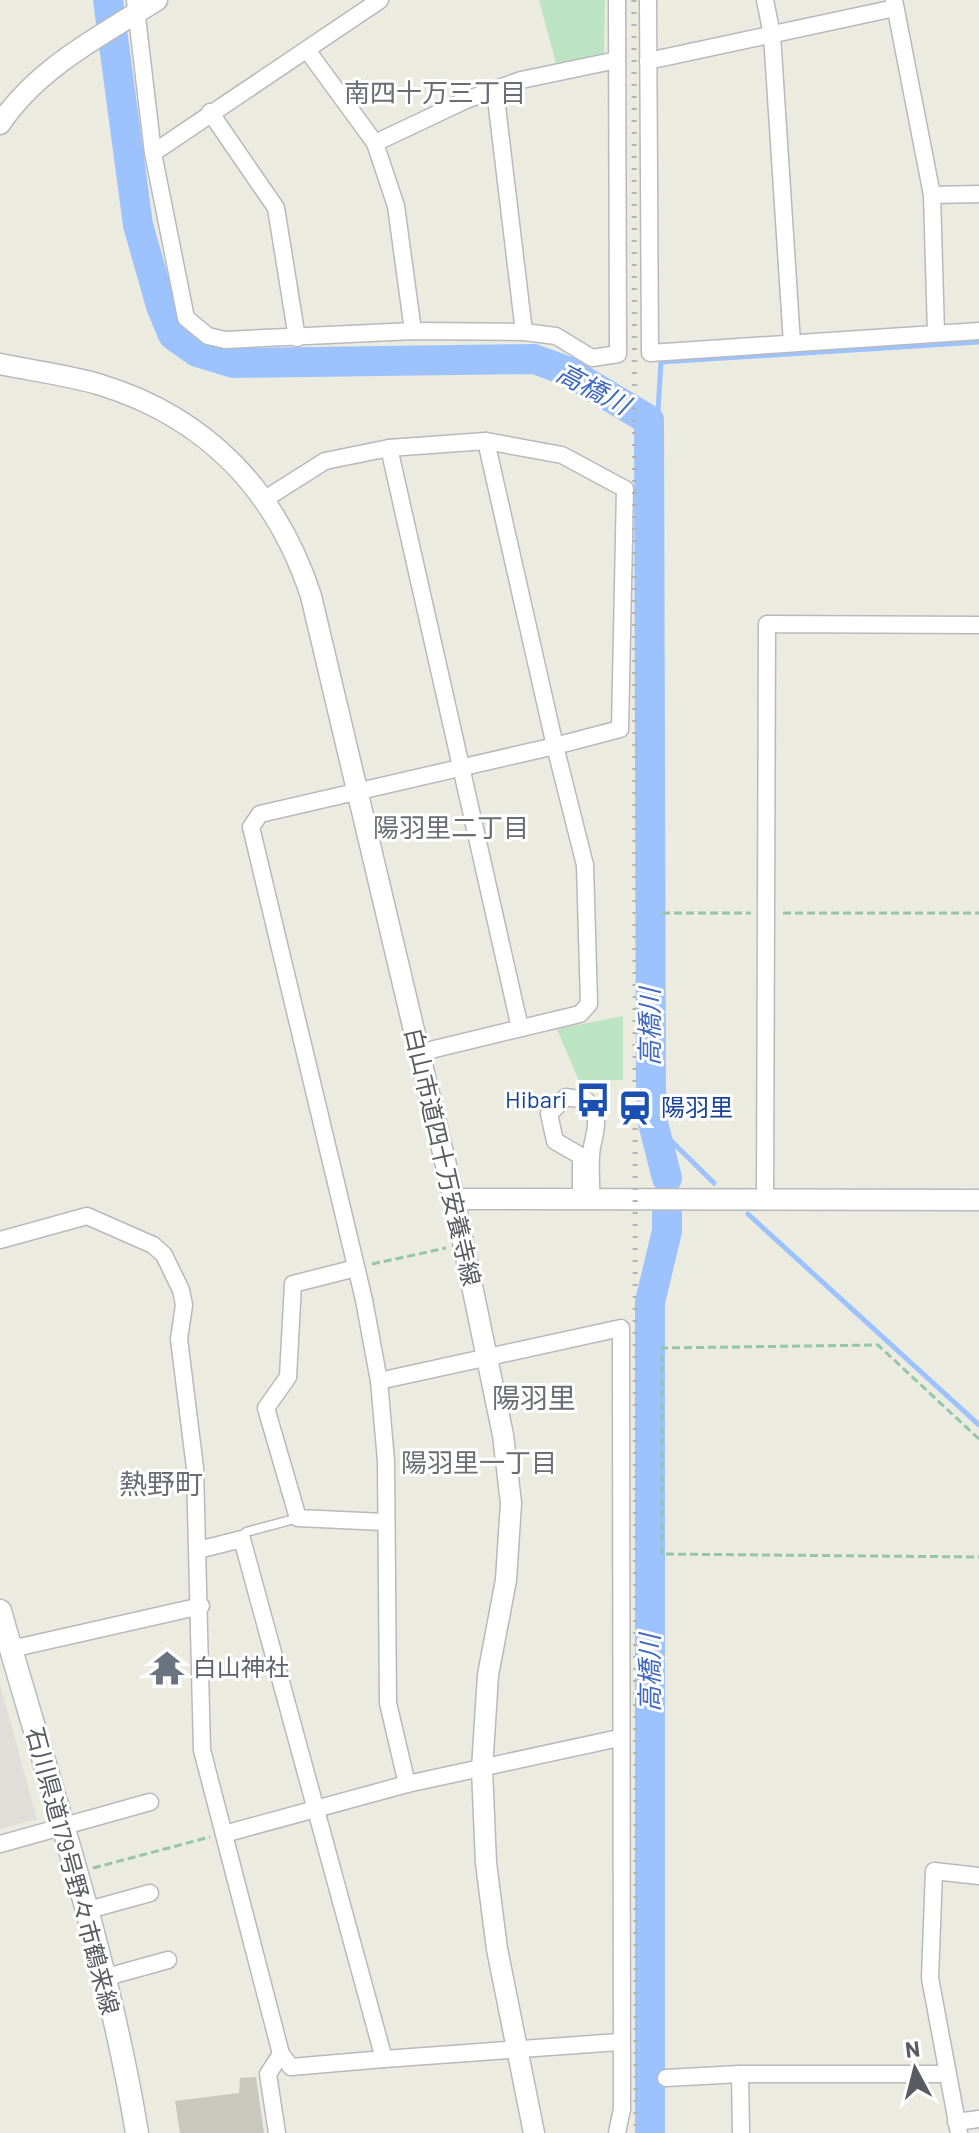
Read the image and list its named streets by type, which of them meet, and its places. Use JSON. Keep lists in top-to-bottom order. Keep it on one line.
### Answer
{"streets":{"main road":["石川県道179号野々市鶴来線"],"street":["白山市道四十万安養寺線"]},"districts":["南四十万三丁目","陽羽里二丁目","陽羽里","陽羽里一丁目","熱野町"],"water":["高橋川"],"places":{"bus stop":["Hibari"],"station":["陽羽里"],"temple":["白山神社"]},"north":"top"}
